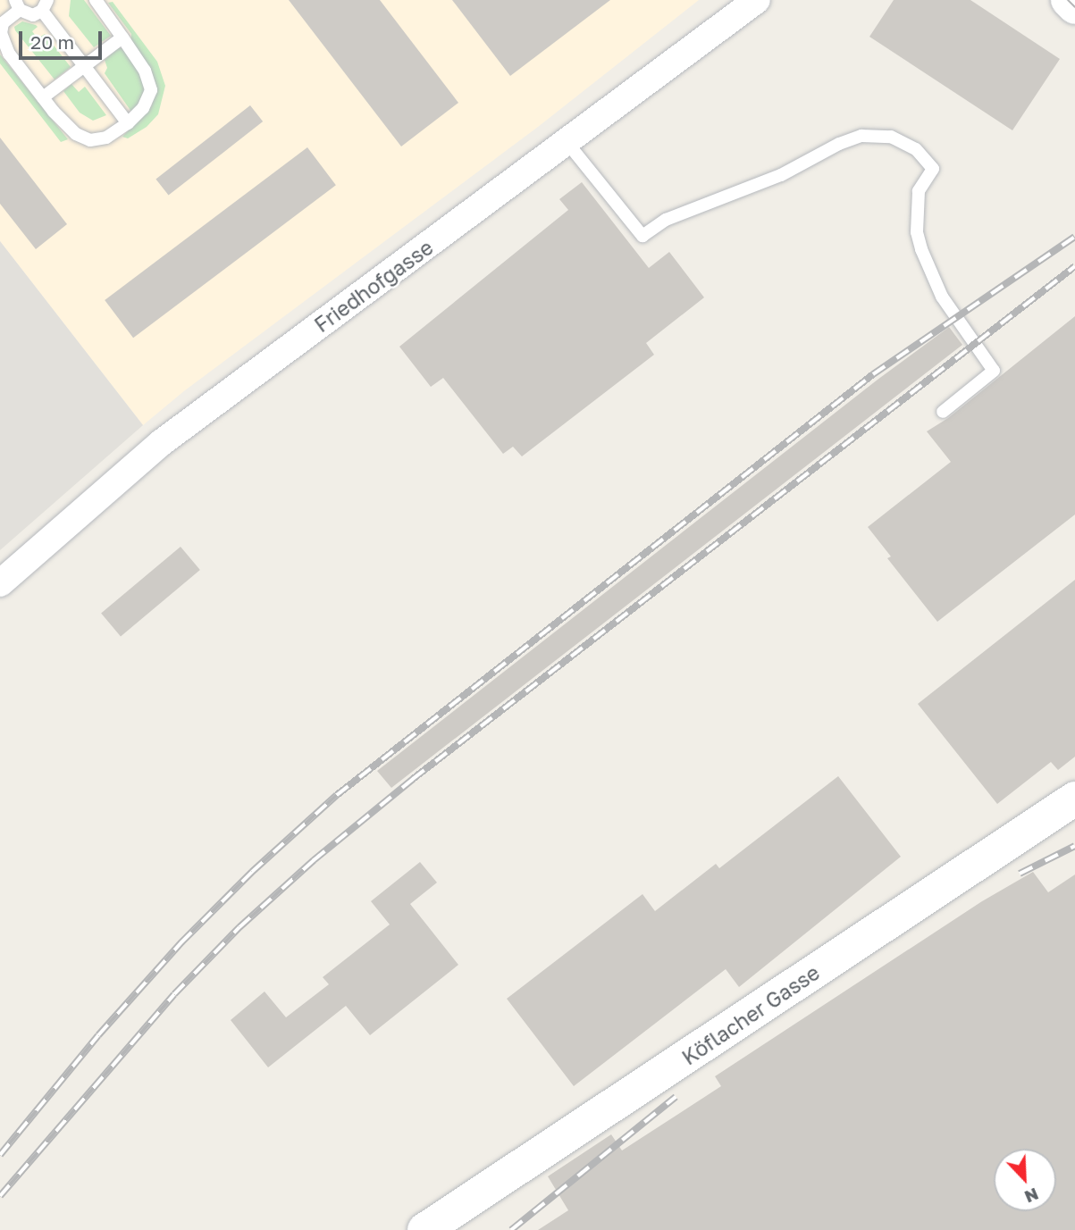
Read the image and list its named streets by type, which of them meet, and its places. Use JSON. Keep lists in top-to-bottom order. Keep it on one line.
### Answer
{"streets":{"street":["Friedhofgasse","Köflacher Gasse"]},"scale_bar":"20 m","north":"bottom right"}
